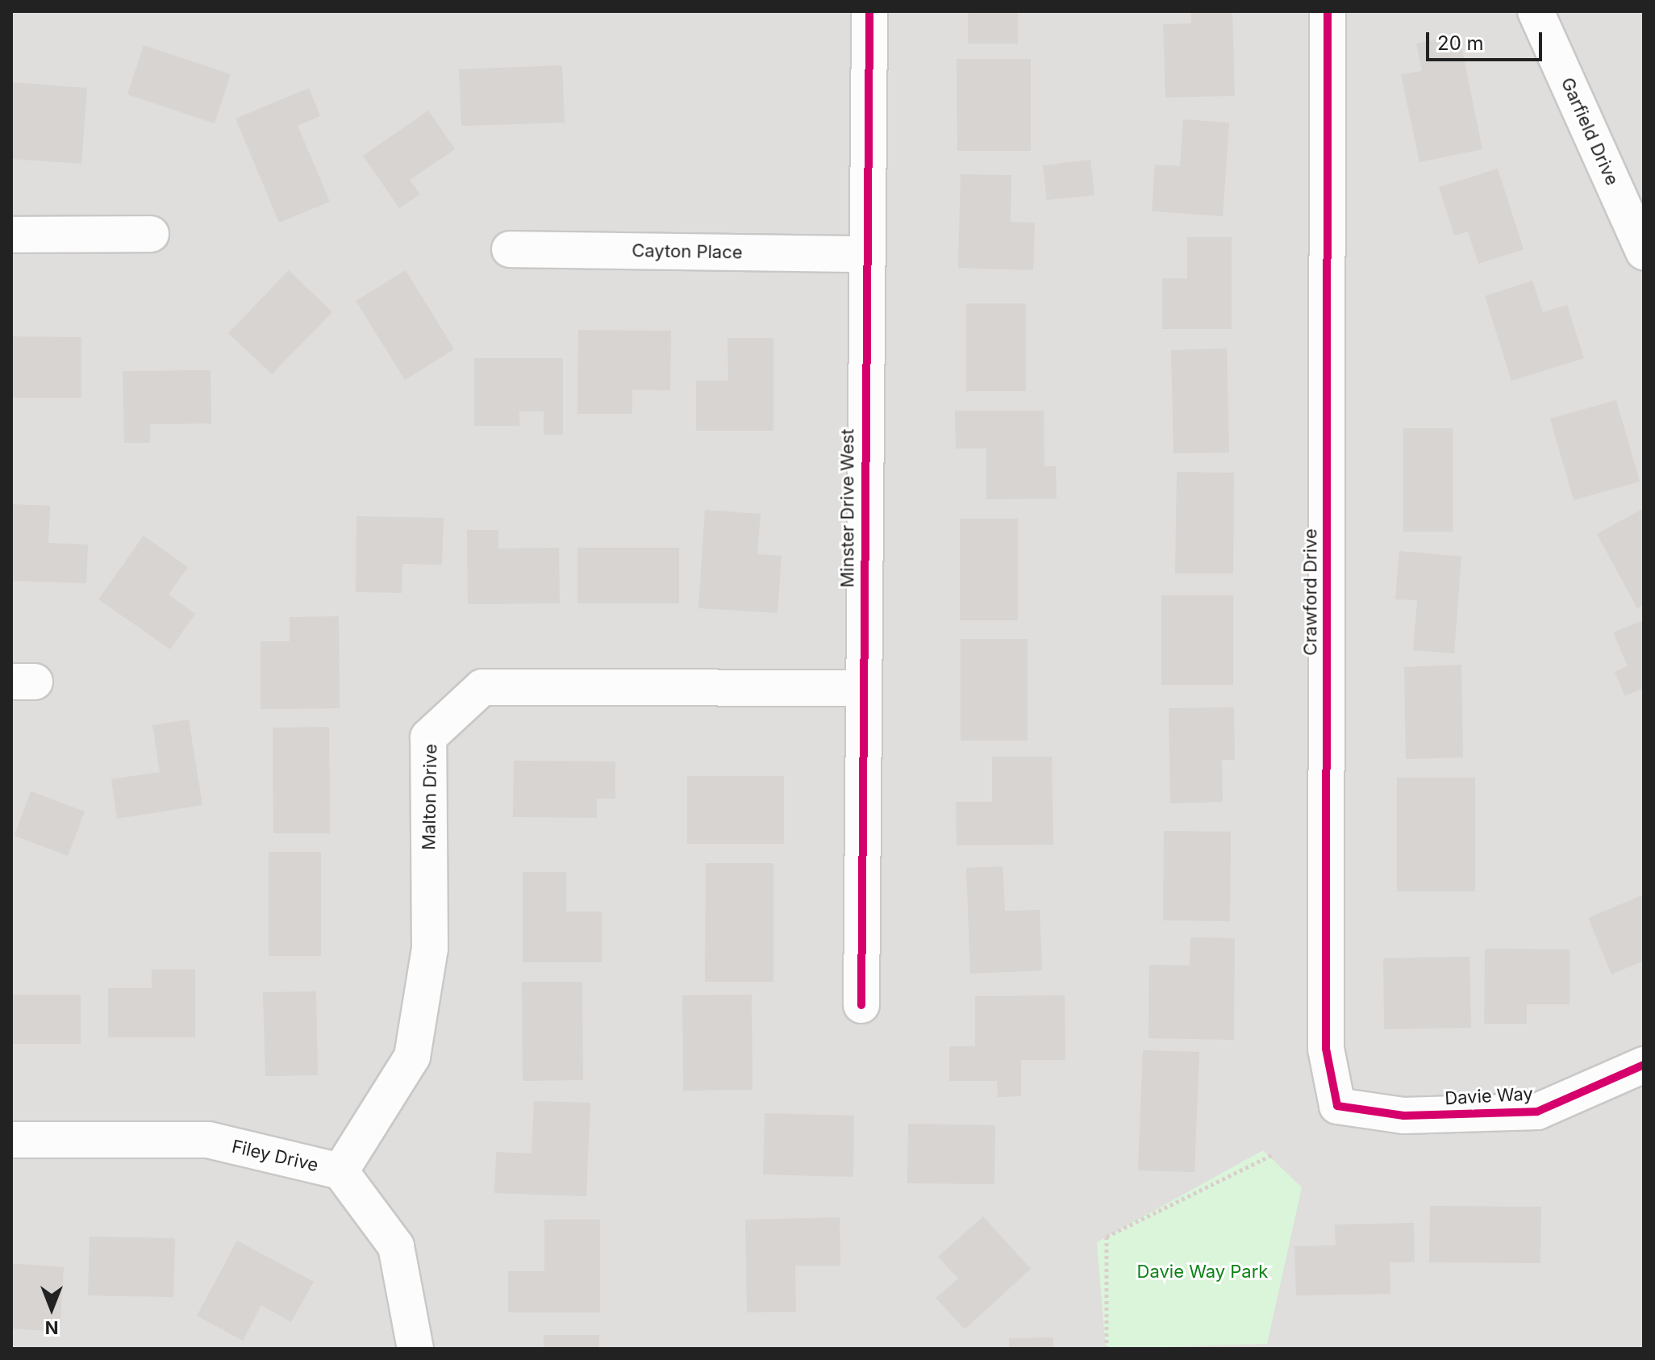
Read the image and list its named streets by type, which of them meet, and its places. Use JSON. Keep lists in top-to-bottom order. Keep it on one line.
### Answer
{"streets":{"street":["Garfield Drive","Cayton Place","Minster Drive West","Crawford Drive","Malton Drive","Davie Way","Filey Drive"]},"crossings":[["Cayton Place","Minster Drive West"],["Minster Drive West","Malton Drive"],["Crawford Drive","Davie Way"],["Malton Drive","Filey Drive"]],"parks":["Davie Way Park"],"scale_bar":"20 m","north":"bottom"}
